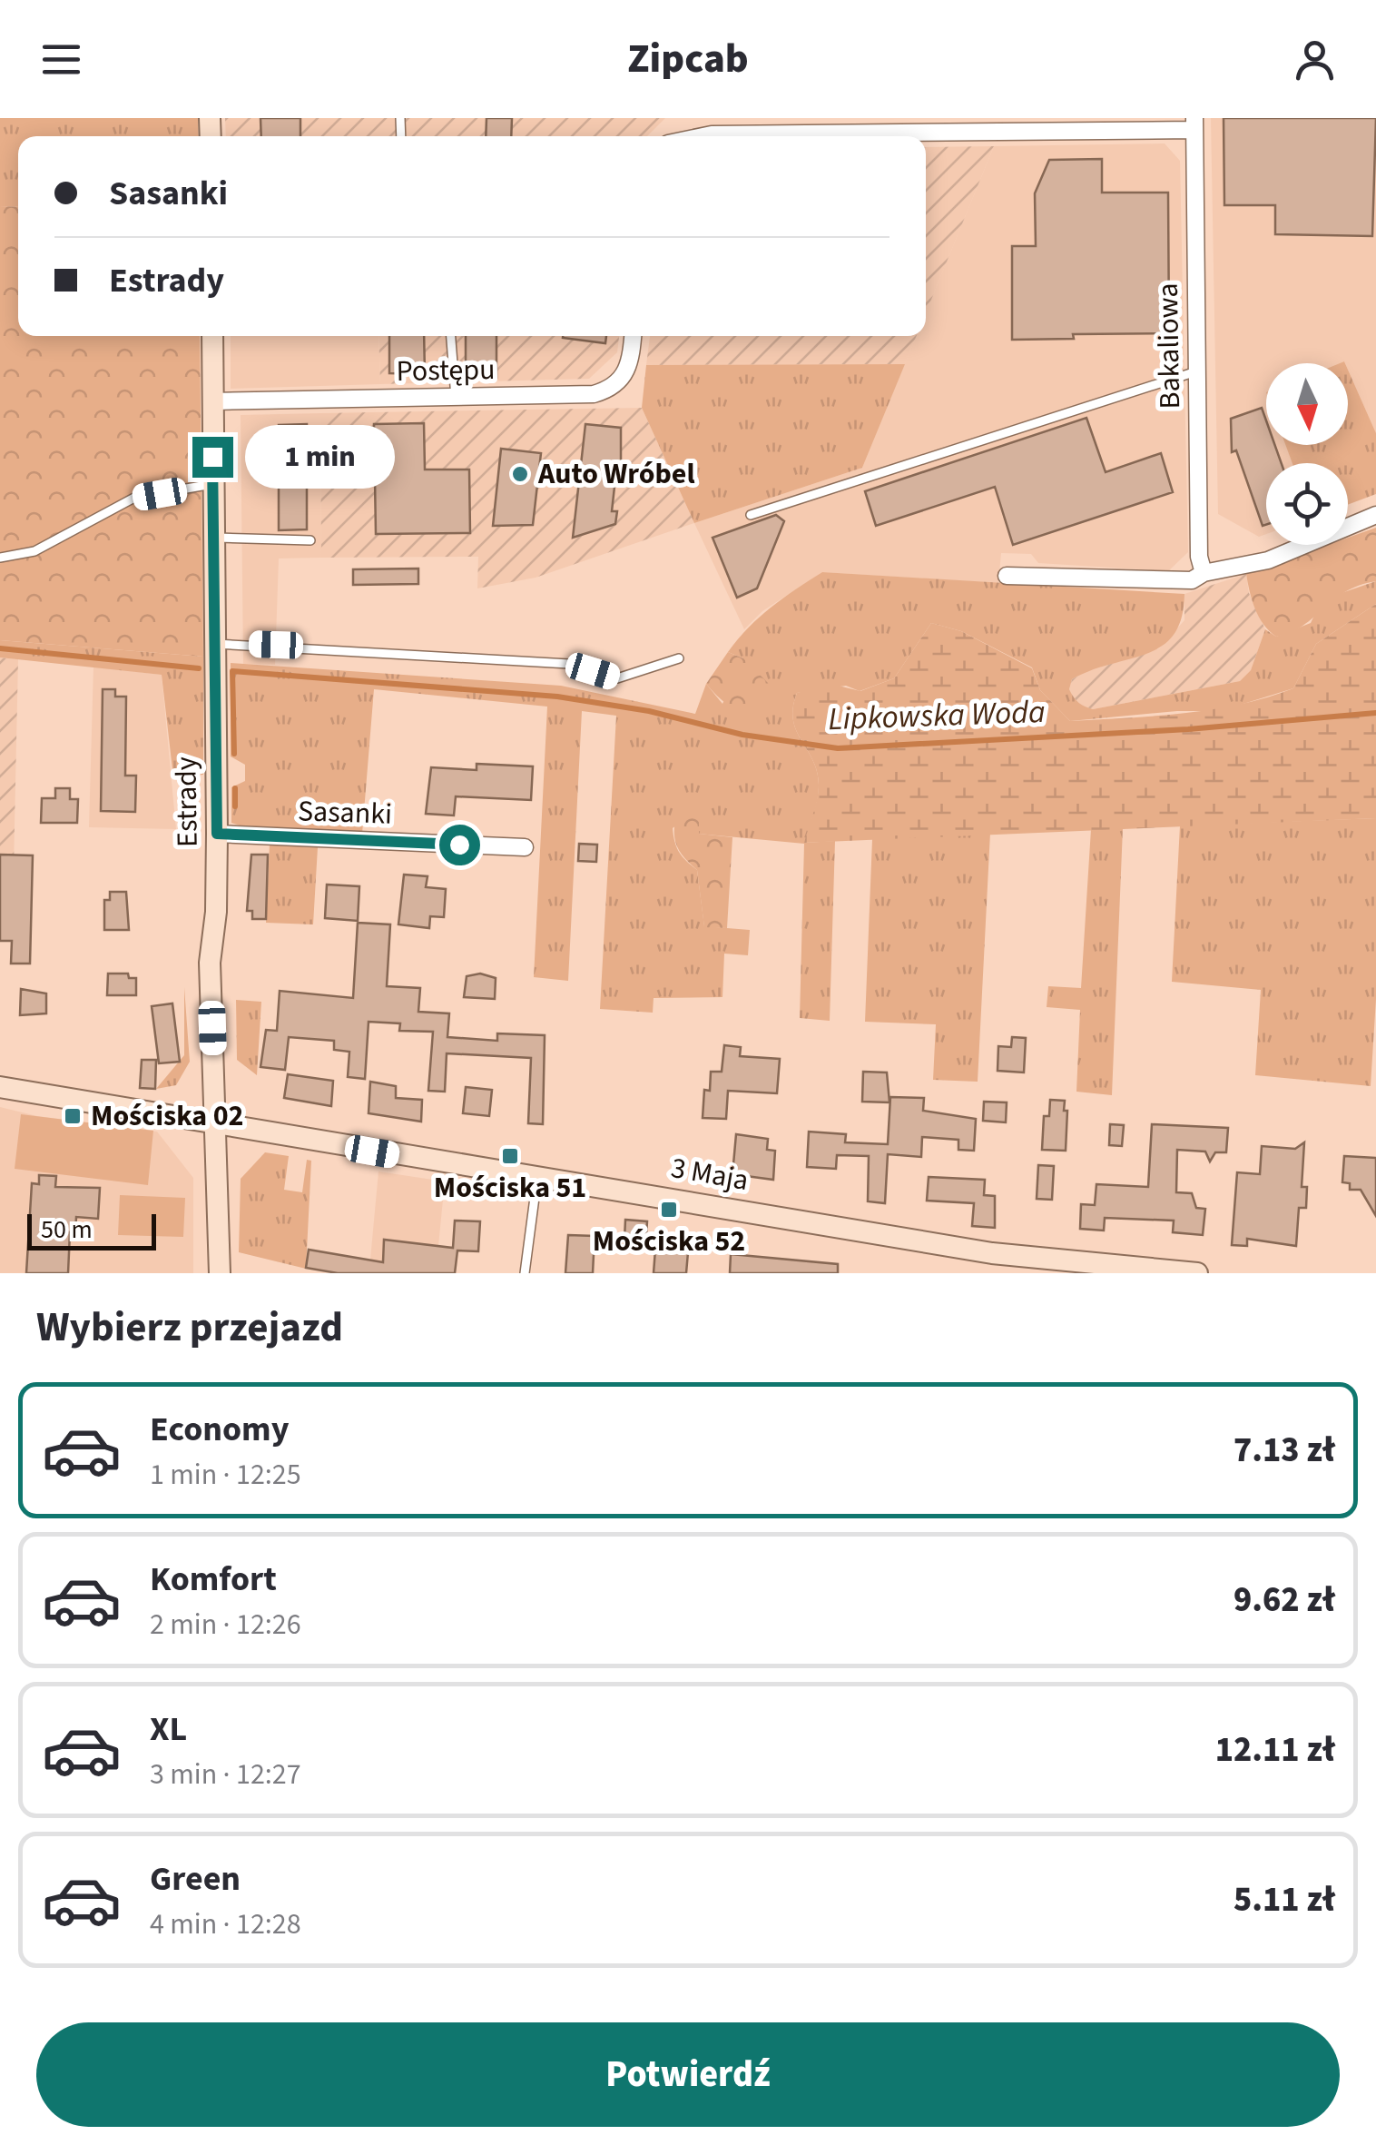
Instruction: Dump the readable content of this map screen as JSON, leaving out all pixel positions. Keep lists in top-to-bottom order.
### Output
{
  "streets": {
    "main road": ["Estrady", "3 Maja"],
    "street": ["Bakaliowa", "Postępu", "Sasanki"]
  },
  "crossings": [
    ["Postępu", "Estrady"],
    ["Estrady", "Sasanki"],
    ["Estrady", "3 Maja"]
  ],
  "water": ["Lipkowska Woda"],
  "places": {
    "other": ["Auto Wróbel"],
    "transit": ["Mościska 02", "Mościska 51", "Mościska 52"]
  },
  "scale_bar": "50 m",
  "north": "bottom",
  "page": {
    "header": "Zipcab",
    "banner": ["Sasanki", "Estrady"],
    "bubble": "1 min",
    "scale": "50 m",
    "heading": "Wybierz przejazd",
    "list": [
      {
        "name": "Economy",
        "note": "1 min · 12:25",
        "value": "7.13 zł"
      },
      {
        "name": "Komfort",
        "note": "2 min · 12:26",
        "value": "9.62 zł"
      },
      {
        "name": "XL",
        "note": "3 min · 12:27",
        "value": "12.11 zł"
      },
      {
        "name": "Green",
        "note": "4 min · 12:28",
        "value": "5.11 zł"
      }
    ],
    "buttons": "Potwierdź"
  }
}
